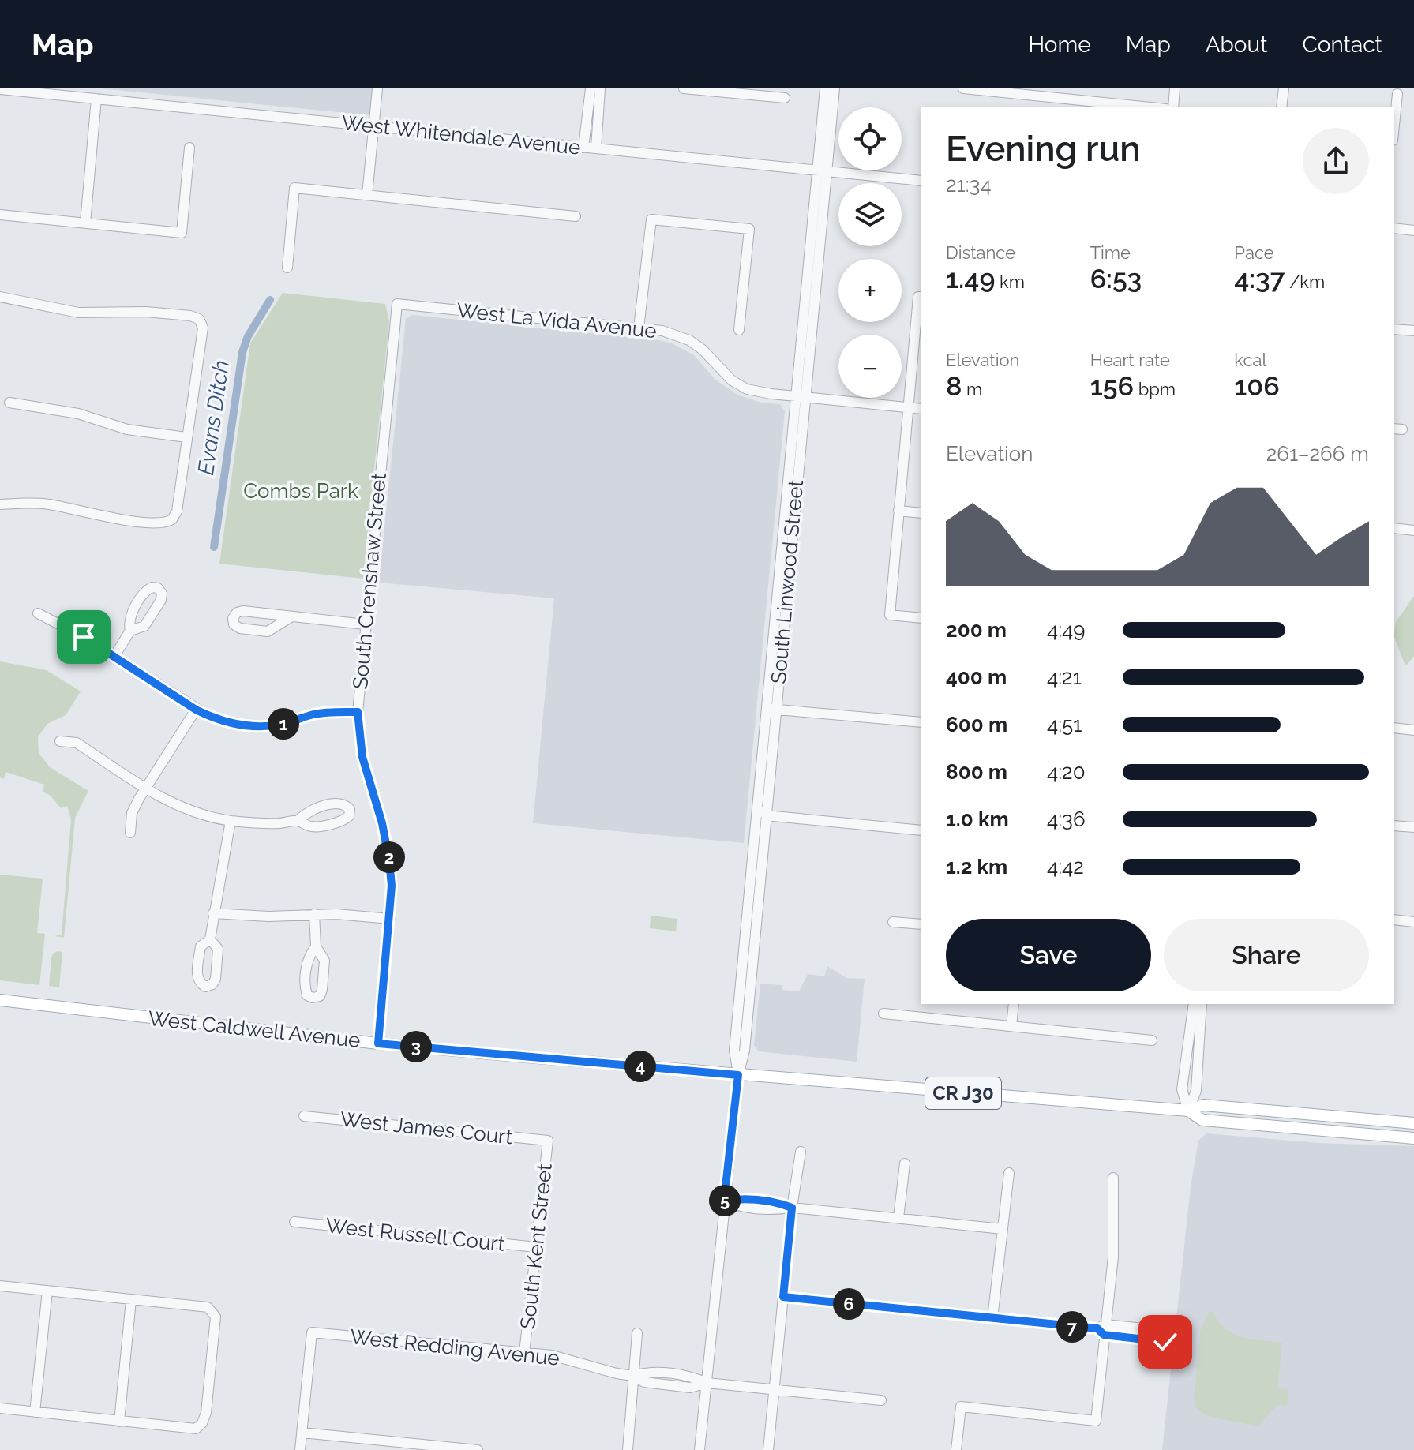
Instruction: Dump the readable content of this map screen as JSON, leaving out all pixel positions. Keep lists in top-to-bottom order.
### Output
{
  "streets": {
    "main road": ["West Caldwell Avenue", "CR J30"],
    "street": [
      "West Whitendale Avenue",
      "West La Vida Avenue",
      "South Crenshaw Street",
      "South Linwood Street",
      "West James Court",
      "West Russell Court",
      "South Kent Street",
      "West Redding Avenue"
    ]
  },
  "crossings": [
    ["West Whitendale Avenue", "South Linwood Street"],
    ["West La Vida Avenue", "South Crenshaw Street"],
    ["West La Vida Avenue", "South Linwood Street"],
    ["South Crenshaw Street", "West Caldwell Avenue"],
    ["South Linwood Street", "West Caldwell Avenue"],
    ["South Linwood Street", "West Redding Avenue"],
    ["West James Court", "South Kent Street"],
    ["West Russell Court", "South Kent Street"],
    ["South Kent Street", "West Redding Avenue"]
  ],
  "water": ["Evans Ditch"],
  "parks": ["Combs Park"],
  "page": {
    "header": "Map",
    "nav": [
      "Home",
      "Map",
      "About",
      "Contact"
    ],
    "map_buttons": ["+", "−"],
    "heading": ["Evening run", "21:34"],
    "stats": [
      ["Distance", "1.49 km"],
      ["Time", "6:53"],
      ["Pace", "4:37 /km"],
      ["Elevation", "8 m"],
      ["Heart rate", "156 bpm"],
      ["kcal", "106"]
    ],
    "chart": ["Elevation", "261–266 m"],
    "list": [
      {
        "name": "200 m",
        "note": "4:49"
      },
      {
        "name": "400 m",
        "note": "4:21"
      },
      {
        "name": "600 m",
        "note": "4:51"
      },
      {
        "name": "800 m",
        "note": "4:20"
      },
      {
        "name": "1.0 km",
        "note": "4:36"
      },
      {
        "name": "1.2 km",
        "note": "4:42"
      }
    ],
    "pins": [
      "1",
      "2",
      "3",
      "4",
      "5",
      "6",
      "7"
    ],
    "buttons": ["Save", "Share"]
  }
}
